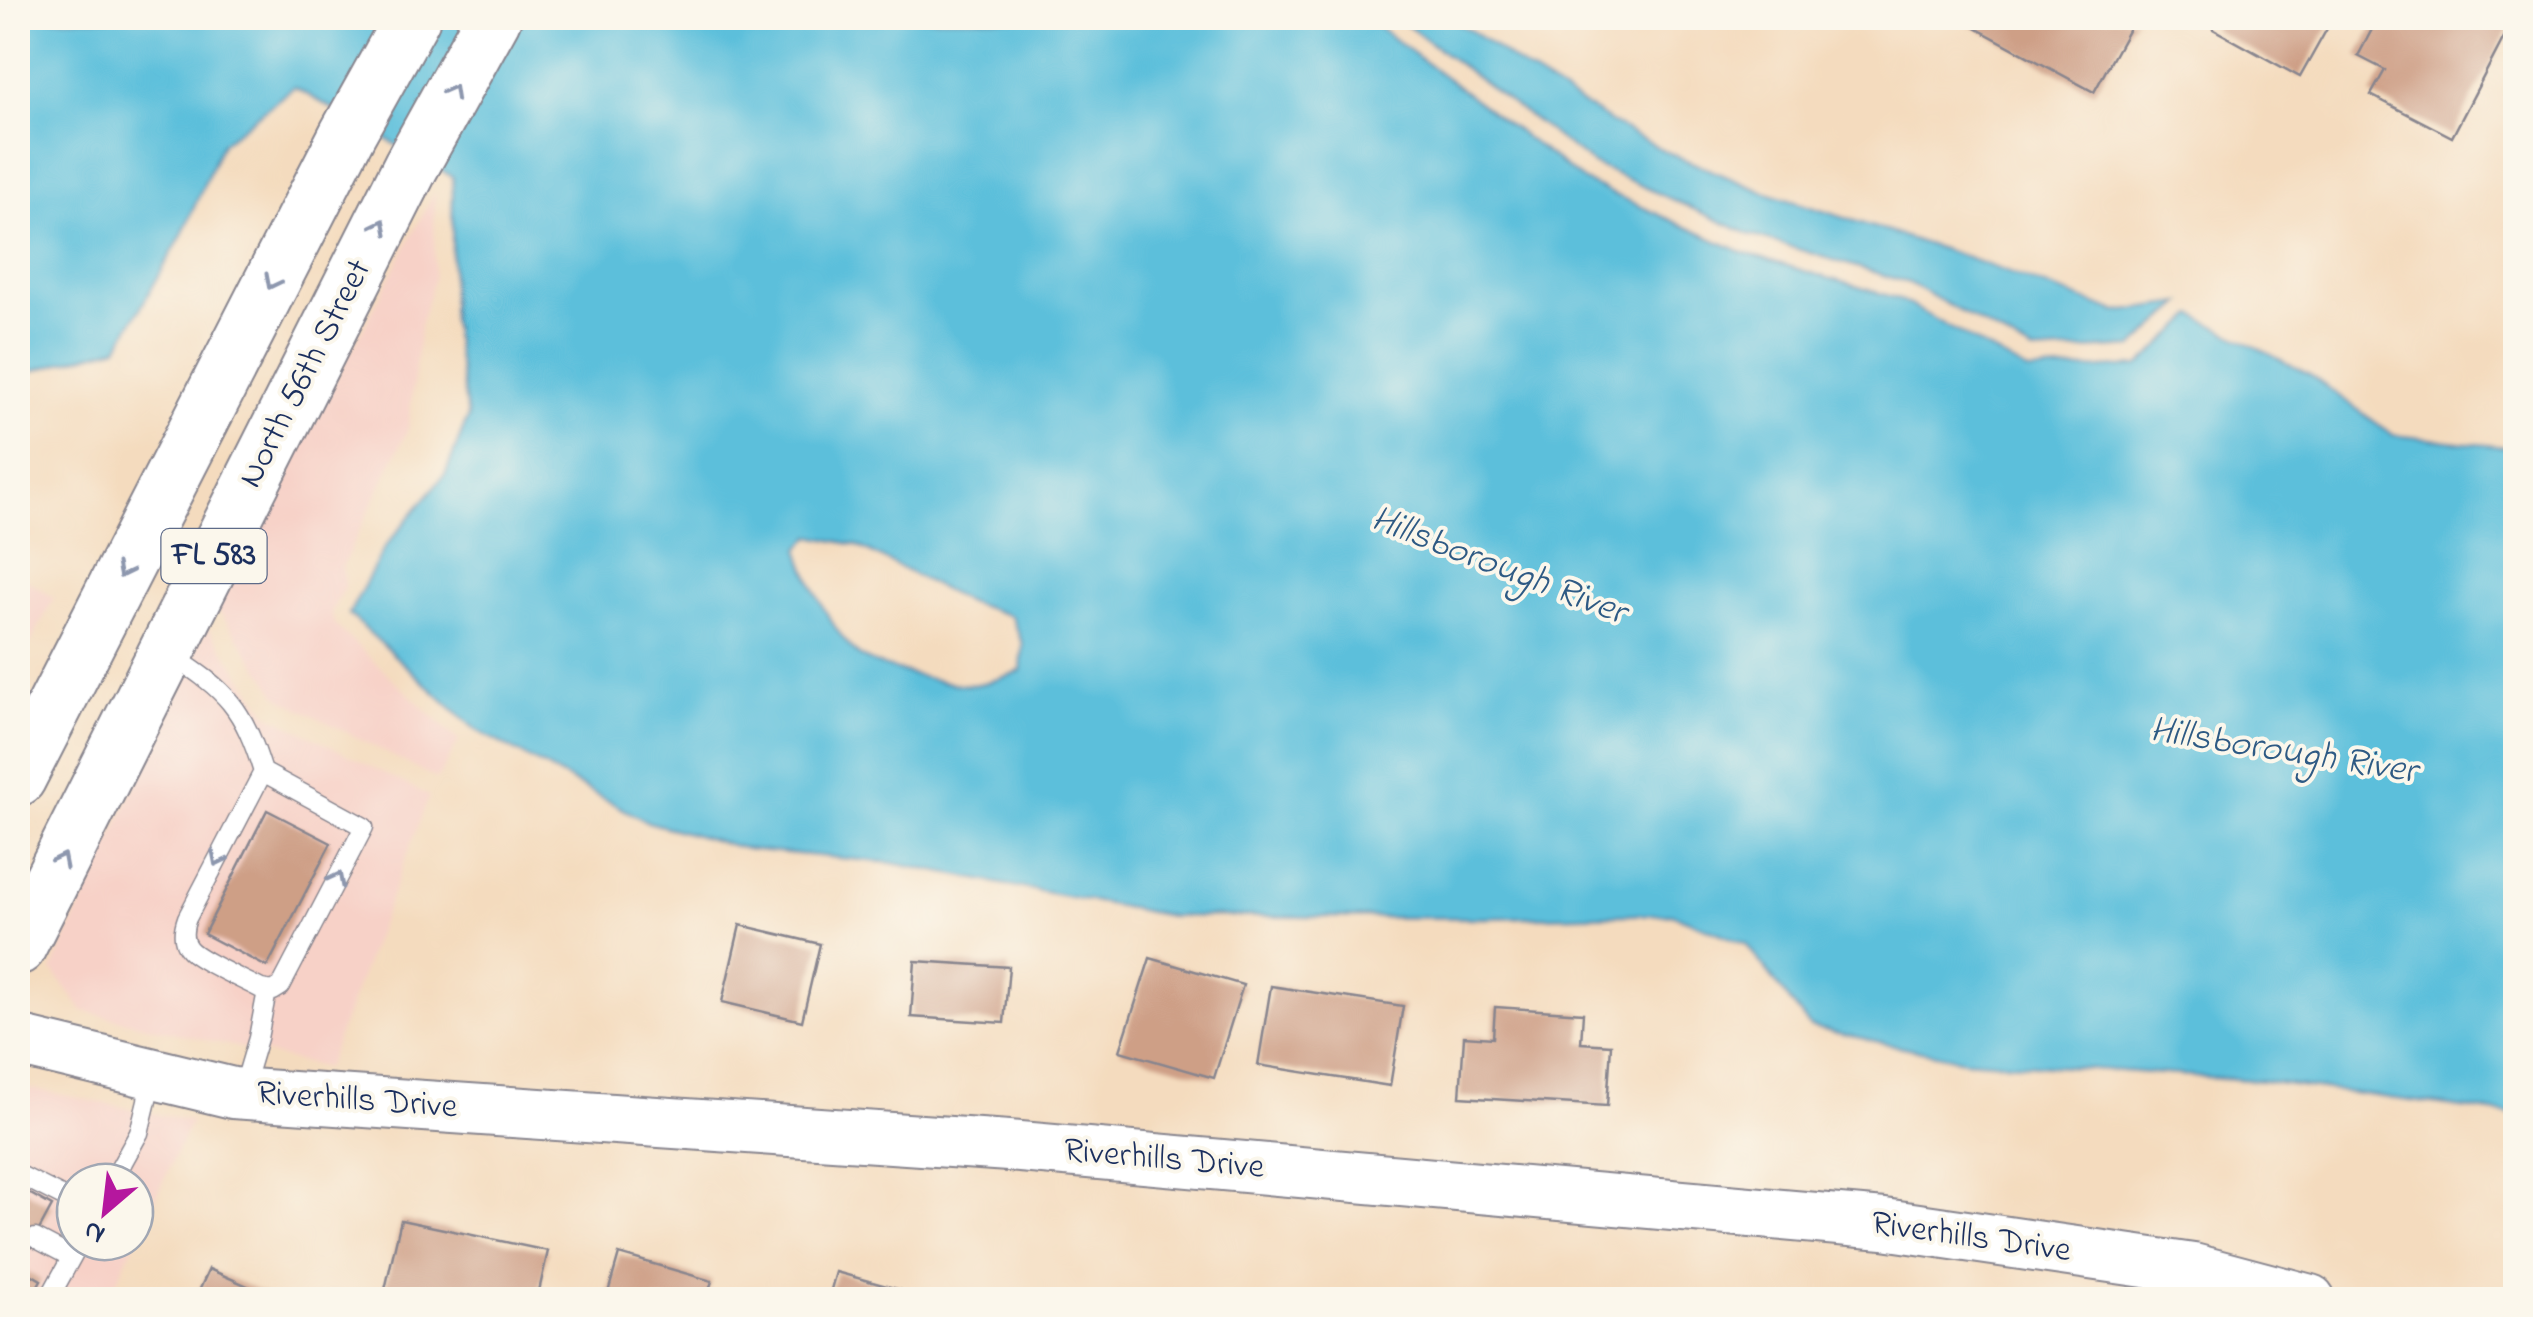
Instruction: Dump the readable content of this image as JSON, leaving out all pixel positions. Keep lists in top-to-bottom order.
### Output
{
  "streets": {
    "main road": ["North 56th Street", "FL 583"],
    "street": ["Riverhills Drive"]
  },
  "water": ["Hillsborough River"],
  "north": "bottom left"
}
